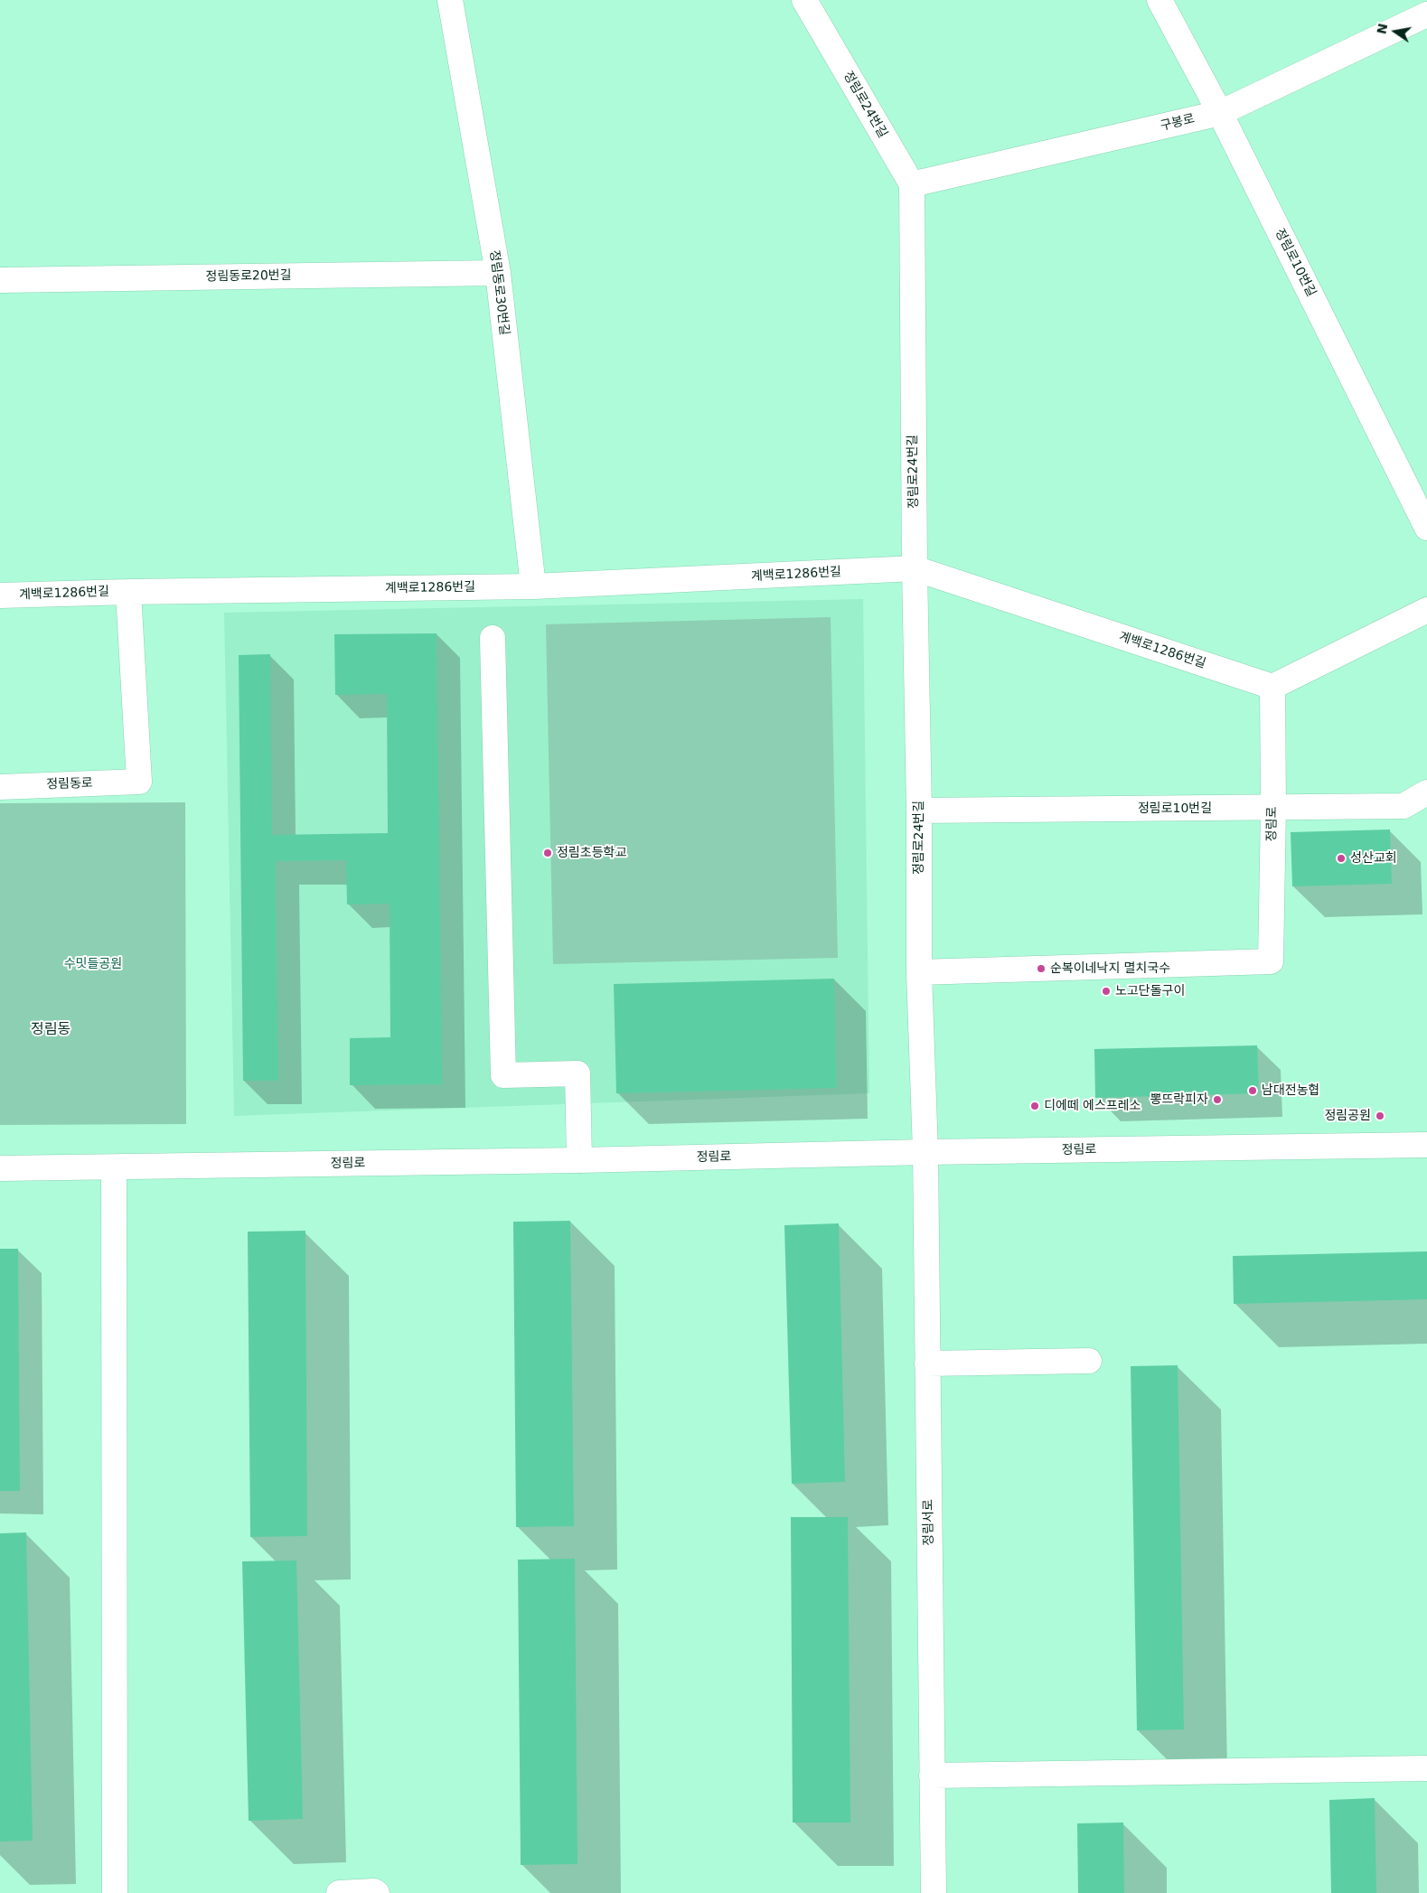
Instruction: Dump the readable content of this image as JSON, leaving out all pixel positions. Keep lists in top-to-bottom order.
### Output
{
  "streets": {
    "street": [
      "정림로24번길",
      "구봉로",
      "정림로10번길",
      "정림동로20번길",
      "정림동로30번길",
      "계백로1286번길",
      "정림동로",
      "정림로",
      "정림서로"
    ]
  },
  "crossings": [
    ["정림로24번길", "구봉로"],
    ["정림로24번길", "정림로10번길"],
    ["정림로24번길", "계백로1286번길"],
    ["정림로24번길", "정림로"],
    ["정림로24번길", "정림서로"],
    ["구봉로", "정림로10번길"],
    ["정림로10번길", "정림로"],
    ["정림동로20번길", "정림동로30번길"],
    ["정림동로30번길", "계백로1286번길"],
    ["계백로1286번길", "정림동로"],
    ["계백로1286번길", "정림로"],
    ["정림로", "정림서로"]
  ],
  "districts": ["정림동"],
  "parks": ["수밋들공원"],
  "places": [
    "정림초등학교",
    "성산교회",
    "순복이네낙지 멸치국수",
    "노고단돌구이",
    "남대전농협",
    "뽕뜨락피자",
    "디에떼 에스프레소",
    "정림공원"
  ],
  "north": "left"
}
